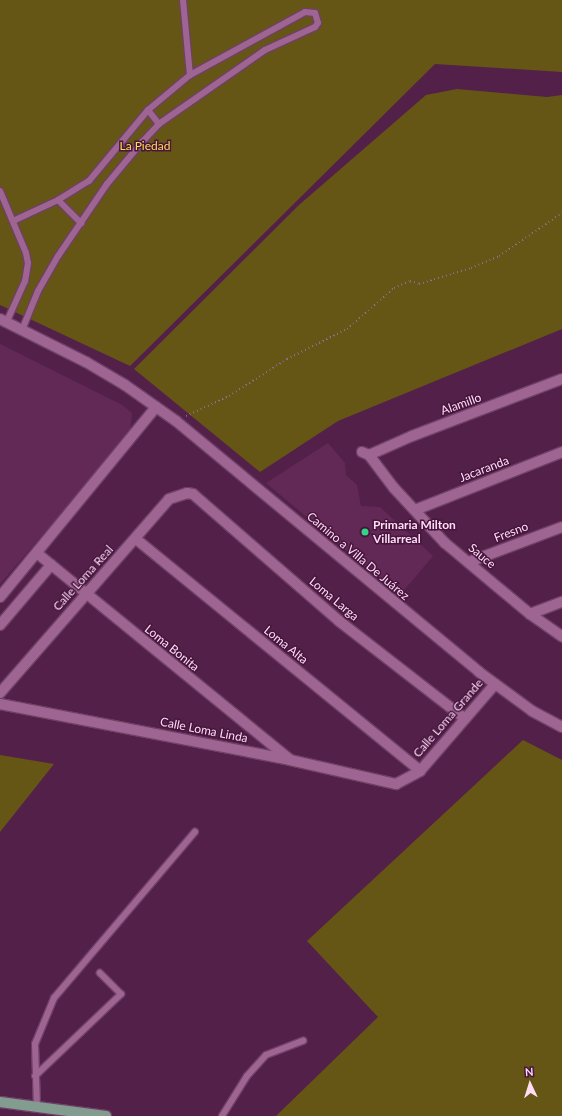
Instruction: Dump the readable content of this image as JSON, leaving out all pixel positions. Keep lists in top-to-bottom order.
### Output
{
  "streets": {
    "street": [
      "Alamillo",
      "Jacaranda",
      "Fresno",
      "Camino a Villa De Juárez",
      "Sauce",
      "Calle Loma Real",
      "Loma Larga",
      "Loma Alta",
      "Loma Bonita",
      "Calle Loma Grande",
      "Calle Loma Linda"
    ]
  },
  "crossings": [
    ["Alamillo", "Sauce"],
    ["Jacaranda", "Sauce"],
    ["Fresno", "Sauce"],
    ["Camino a Villa De Juárez", "Calle Loma Grande"],
    ["Calle Loma Real", "Loma Larga"],
    ["Calle Loma Real", "Loma Alta"],
    ["Calle Loma Real", "Loma Bonita"],
    ["Loma Larga", "Calle Loma Grande"],
    ["Loma Alta", "Calle Loma Grande"],
    ["Loma Bonita", "Calle Loma Linda"],
    ["Calle Loma Grande", "Calle Loma Linda"]
  ],
  "parks": ["La Piedad"],
  "places": ["Primaria Milton Villarreal"],
  "north": "top"
}
